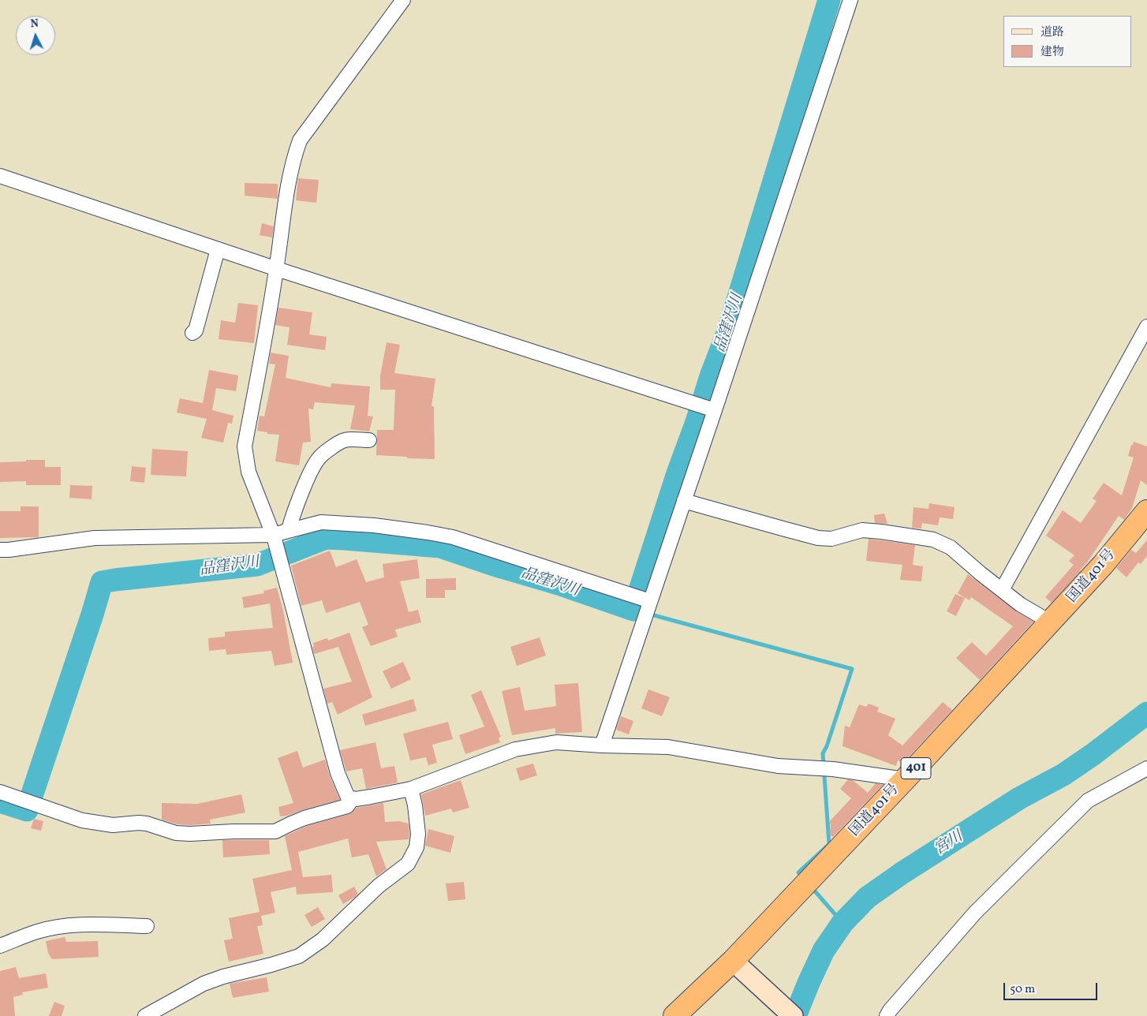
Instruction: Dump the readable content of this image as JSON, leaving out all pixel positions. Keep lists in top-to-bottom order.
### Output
{
  "streets": {
    "highway": ["国道401号", "401"]
  },
  "water": ["品窪沢川", "宮川"],
  "legend": ["道路", "建物"],
  "scale_bar": "50 m",
  "north": "top"
}
